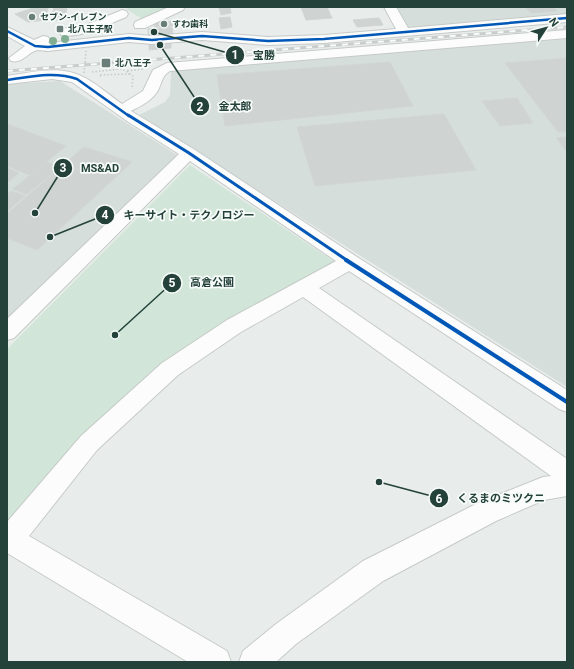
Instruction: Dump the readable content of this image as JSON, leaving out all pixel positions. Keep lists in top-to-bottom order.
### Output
{
  "places": {
    "other": [
      "セブン-イレブン",
      "すわ歯科",
      "宝勝",
      "金太郎",
      "MS&AD",
      "キーサイト・テクノロジー",
      "高倉公園",
      "くるまのミツクニ"
    ],
    "transit": ["北八王子駅", "北八王子"]
  },
  "north": "top right"
}
